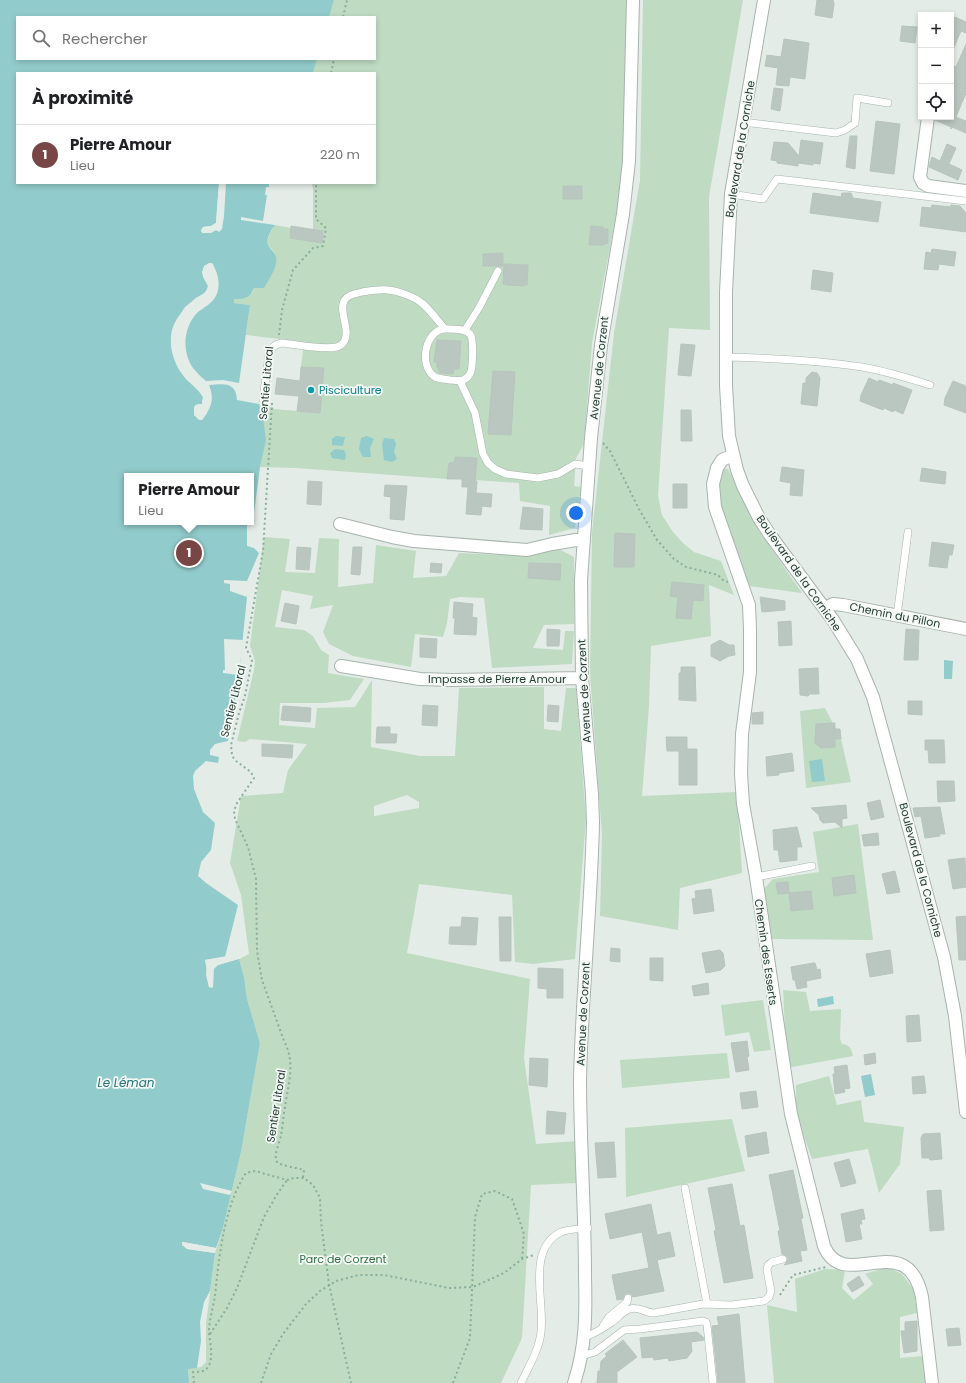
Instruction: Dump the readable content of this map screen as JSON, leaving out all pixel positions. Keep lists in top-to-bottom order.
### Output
{
  "streets": {
    "street": [
      "Boulevard de la Corniche",
      "Avenue de Corzent",
      "Chemin du Pillon",
      "Impasse de Pierre Amour",
      "Chemin des Esserts"
    ],
    "path": ["Sentier Litoral"]
  },
  "crossings": [
    ["Boulevard de la Corniche", "Chemin du Pillon"],
    ["Boulevard de la Corniche", "Chemin des Esserts"],
    ["Avenue de Corzent", "Impasse de Pierre Amour"]
  ],
  "water": ["Le Léman"],
  "parks": ["Parc de Corzent"],
  "places": ["Pisciculture"],
  "page": {
    "map_buttons": ["+", "−"],
    "search": "Rechercher",
    "heading": "À proximité",
    "list": [
      {
        "mark": "1",
        "name": "Pierre Amour",
        "note": "Lieu",
        "value": "220 m"
      }
    ],
    "popup": ["Pierre Amour", "Lieu"],
    "pins": "1"
  }
}
